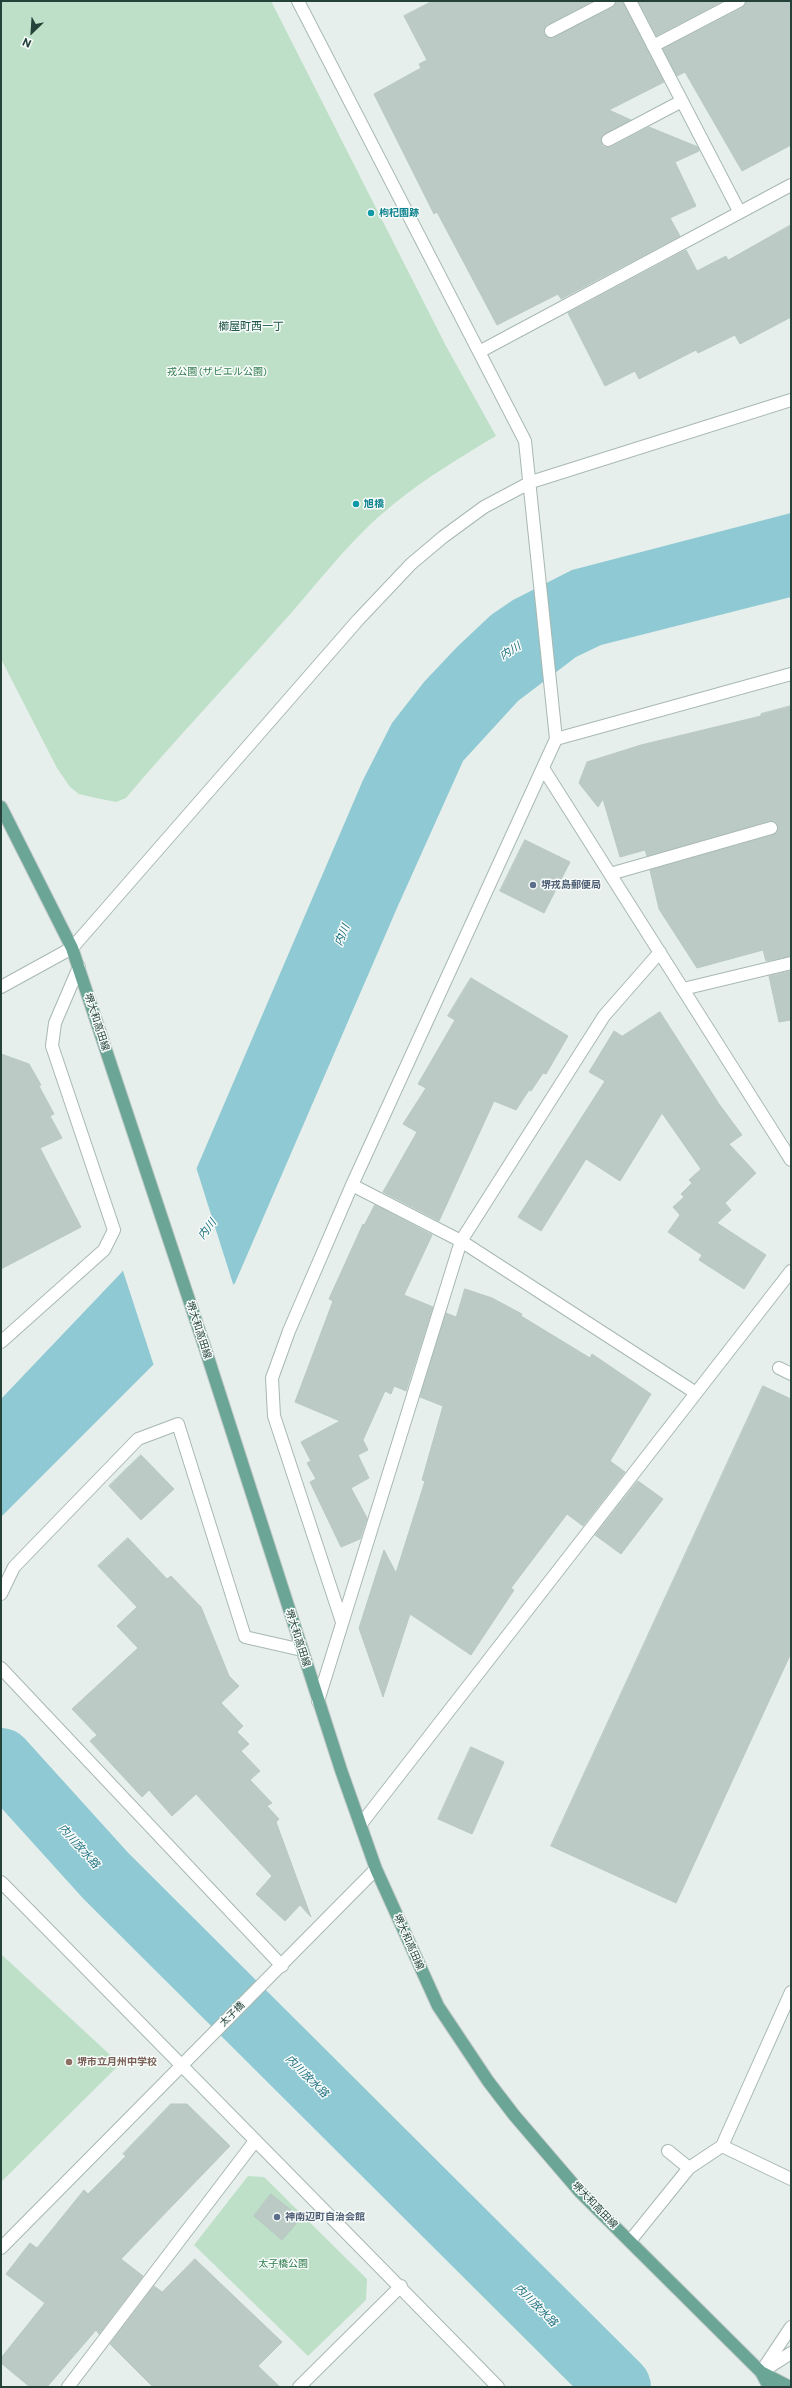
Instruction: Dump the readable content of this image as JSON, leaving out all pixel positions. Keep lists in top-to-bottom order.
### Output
{
  "streets": {
    "main road": ["堺大和高田線"],
    "street": ["太子橋"]
  },
  "crossings": [
    ["堺大和高田線", "太子橋"]
  ],
  "districts": ["櫛屋町西一丁"],
  "water": ["内川", "内川放水路"],
  "parks": ["戎公園 (ザビエル公園)", "太子橋公園"],
  "places": [
    "枸杞園跡",
    "旭橋",
    "堺戎島郵便局",
    "堺市立月州中学校",
    "神南辺町自治会館"
  ],
  "north": "bottom left"
}
